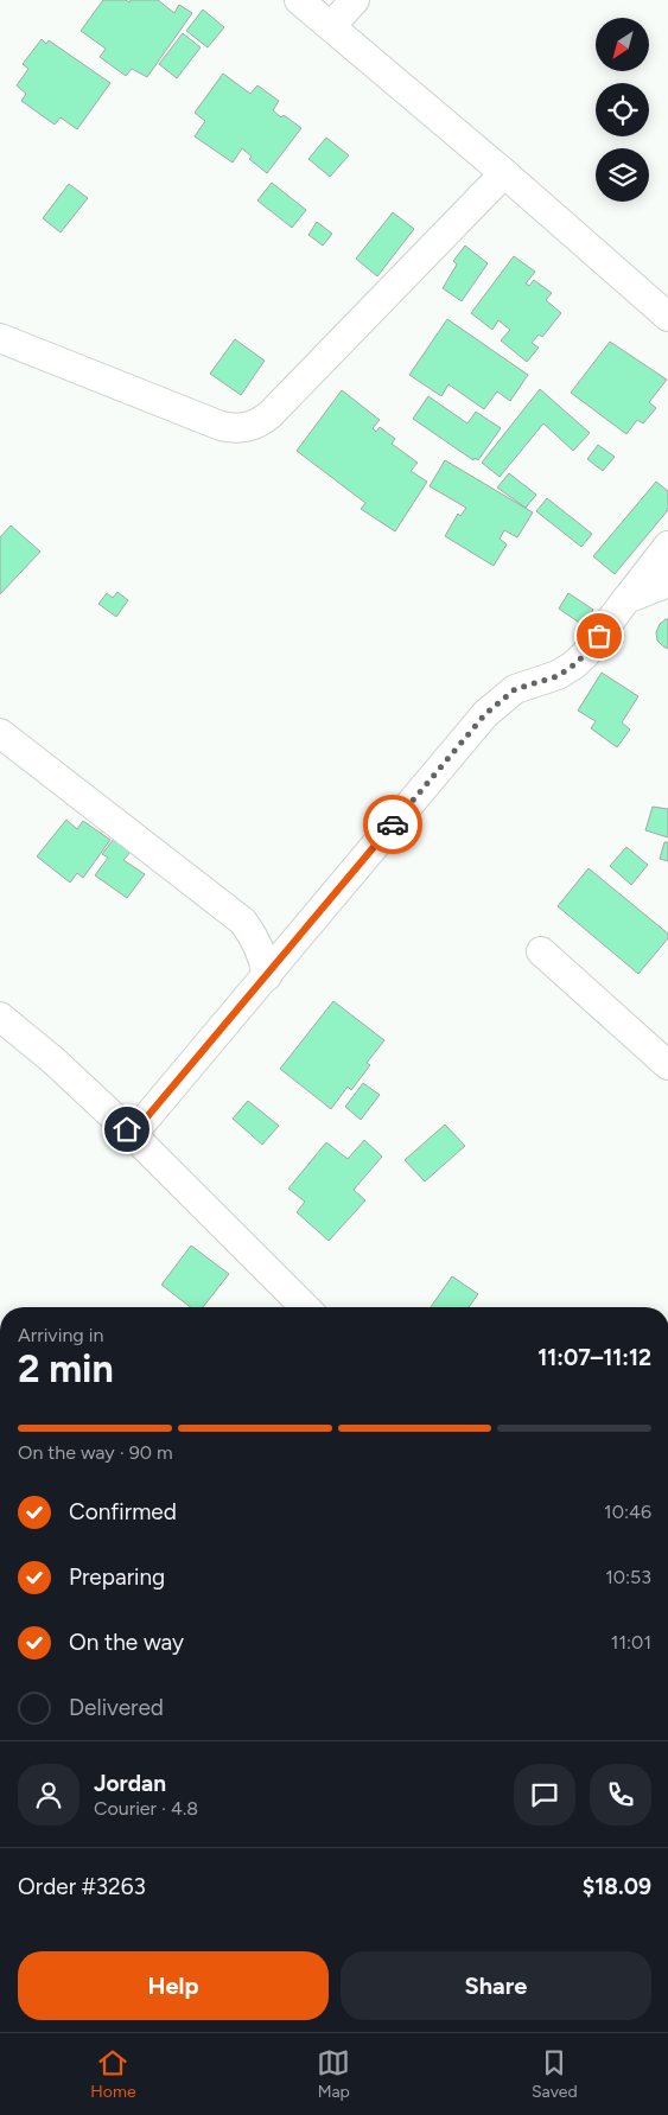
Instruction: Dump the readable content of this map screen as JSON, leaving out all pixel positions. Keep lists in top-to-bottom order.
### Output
{
  "north": "bottom left",
  "page": {
    "heading": ["2 min", "Arriving in", "11:07–11:12"],
    "panel": [
      "Jordan",
      "Courier · 4.8",
      "Order #3263",
      "$18.09"
    ],
    "bar": "On the way · 90 m",
    "list": [
      ["Confirmed", "10:46"],
      ["Preparing", "10:53"],
      ["On the way", "11:01"],
      "Delivered"
    ],
    "buttons": ["Help", "Share"],
    "tabs": ["Home", "Map", "Saved"]
  }
}
